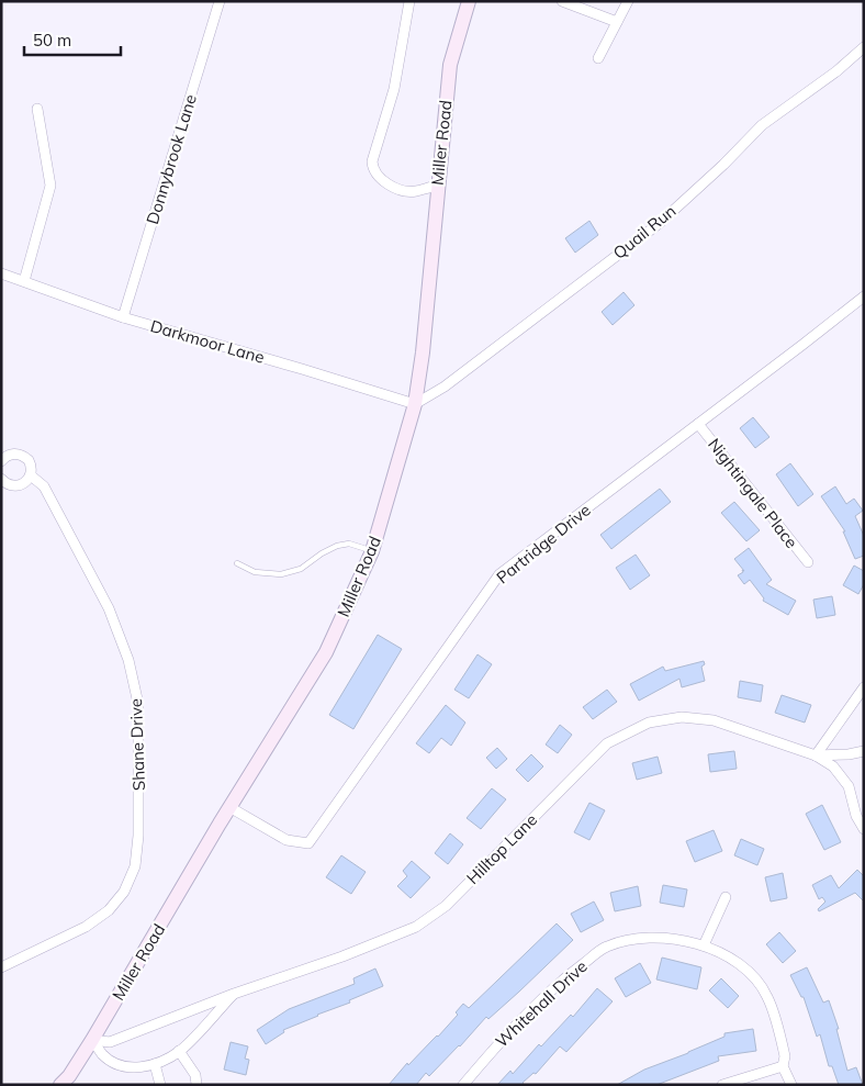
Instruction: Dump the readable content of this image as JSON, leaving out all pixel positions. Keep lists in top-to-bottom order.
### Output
{
  "streets": {
    "street": [
      "Miller Road",
      "Donnybrook Lane",
      "Quail Run",
      "Darkmoor Lane",
      "Nightingale Place",
      "Partridge Drive",
      "Shane Drive",
      "Hilltop Lane",
      "Whitehall Drive"
    ]
  },
  "crossings": [
    ["Miller Road", "Quail Run"],
    ["Miller Road", "Darkmoor Lane"],
    ["Miller Road", "Partridge Drive"],
    ["Miller Road", "Hilltop Lane"],
    ["Donnybrook Lane", "Darkmoor Lane"],
    ["Quail Run", "Darkmoor Lane"],
    ["Nightingale Place", "Partridge Drive"]
  ],
  "scale_bar": "50 m"
}
